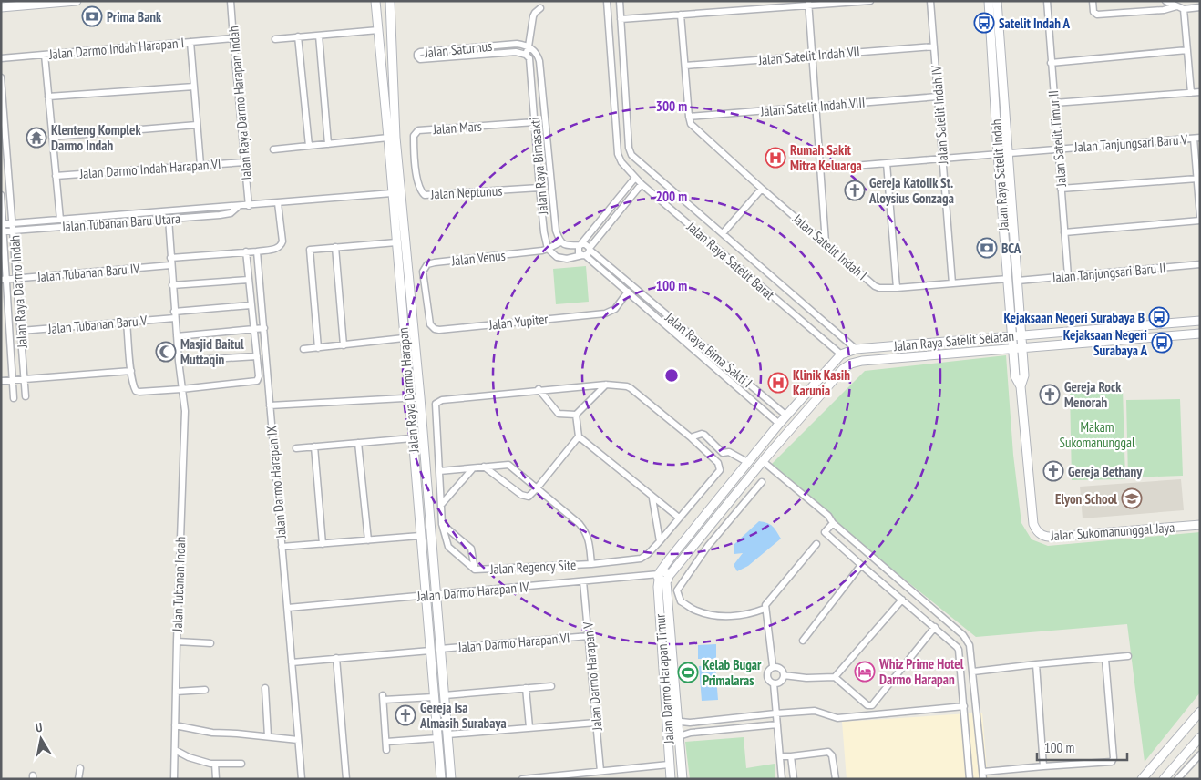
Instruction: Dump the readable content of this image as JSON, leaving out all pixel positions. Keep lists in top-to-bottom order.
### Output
{
  "streets": {
    "street": [
      "Jalan Darmo Indah Harapan I",
      "Jalan Saturnus",
      "Jalan Satelit Indah VII",
      "Jalan Raya Darmo Harapan Indah",
      "Jalan Satelit Indah VIII",
      "Jalan Satelit Indah IV",
      "Jalan Mars",
      "Jalan Satelit Timur II",
      "Jalan Tanjungsari Baru V",
      "Jalan Raya Bimasakti",
      "Jalan Darmo Indah Harapan VI",
      "Jalan Raya Satelit Indah",
      "Jalan Neptunus",
      "Jalan Tubanan Baru Utara",
      "Jalan Satelit Indah I",
      "Jalan Venus",
      "Jalan Raya Satelit Barat",
      "Jalan Tubanan Baru IV",
      "Jalan Tanjungsari Baru II",
      "Jalan Raya Darmo Indah",
      "Jalan Yupiter",
      "Jalan Tubanan Baru V",
      "Jalan Raya Satelit Selatan",
      "Jalan Raya Bima Sakti I",
      "Jalan Raya Darmo Harapan",
      "Jalan Darmo Harapan IX",
      "Jalan Sukomanunggal Jaya",
      "Jalan Regency Site",
      "Jalan Tubanan Indah",
      "Jalan Darmo Harapan IV",
      "Jalan Darmo Harapan VI",
      "Jalan Darmo Harapan V",
      "Jalan Darmo Harapan Timur"
    ]
  },
  "crossings": [
    ["Jalan Darmo Indah Harapan I", "Jalan Raya Darmo Harapan Indah"],
    ["Jalan Saturnus", "Jalan Raya Bimasakti"],
    ["Jalan Satelit Indah VII", "Jalan Satelit Indah IV"],
    ["Jalan Raya Darmo Harapan Indah", "Jalan Darmo Indah Harapan VI"],
    ["Jalan Satelit Indah VIII", "Jalan Satelit Indah IV"],
    ["Jalan Satelit Indah VIII", "Jalan Satelit Indah I"],
    ["Jalan Satelit Indah IV", "Jalan Tanjungsari Baru V"],
    ["Jalan Satelit Indah IV", "Jalan Satelit Indah I"],
    ["Jalan Mars", "Jalan Raya Bimasakti"],
    ["Jalan Mars", "Jalan Neptunus"],
    ["Jalan Satelit Timur II", "Jalan Tanjungsari Baru V"],
    ["Jalan Satelit Timur II", "Jalan Tanjungsari Baru II"],
    ["Jalan Tanjungsari Baru V", "Jalan Raya Satelit Indah"],
    ["Jalan Raya Bimasakti", "Jalan Neptunus"],
    ["Jalan Raya Bimasakti", "Jalan Venus"],
    ["Jalan Raya Satelit Indah", "Jalan Satelit Indah I"],
    ["Jalan Raya Satelit Indah", "Jalan Tanjungsari Baru II"],
    ["Jalan Raya Satelit Indah", "Jalan Raya Satelit Selatan"],
    ["Jalan Raya Satelit Indah", "Jalan Sukomanunggal Jaya"],
    ["Jalan Tubanan Baru Utara", "Jalan Raya Darmo Indah"],
    ["Jalan Tubanan Baru Utara", "Jalan Tubanan Indah"],
    ["Jalan Venus", "Jalan Yupiter"],
    ["Jalan Raya Satelit Barat", "Jalan Raya Satelit Selatan"],
    ["Jalan Tubanan Baru IV", "Jalan Raya Darmo Indah"],
    ["Jalan Tubanan Baru IV", "Jalan Tubanan Indah"],
    ["Jalan Raya Darmo Indah", "Jalan Tubanan Baru V"],
    ["Jalan Yupiter", "Jalan Raya Bima Sakti I"],
    ["Jalan Tubanan Baru V", "Jalan Tubanan Indah"],
    ["Jalan Raya Satelit Selatan", "Jalan Raya Bima Sakti I"],
    ["Jalan Raya Satelit Selatan", "Jalan Sukomanunggal Jaya"],
    ["Jalan Raya Darmo Harapan", "Jalan Darmo Harapan IV"],
    ["Jalan Raya Darmo Harapan", "Jalan Darmo Harapan VI"],
    ["Jalan Darmo Harapan IX", "Jalan Darmo Harapan IV"],
    ["Jalan Darmo Harapan IV", "Jalan Darmo Harapan V"],
    ["Jalan Darmo Harapan IV", "Jalan Darmo Harapan Timur"],
    ["Jalan Darmo Harapan VI", "Jalan Darmo Harapan V"]
  ],
  "parks": ["Makam Sukomanunggal"],
  "places": {
    "bank": ["Prima Bank", "BCA"],
    "bus stop": ["Satelit Indah A", "Kejaksaan Negeri Surabaya B", "Kejaksaan Negeri Surabaya A"],
    "temple": ["Klenteng Komplek Darmo Indah"],
    "hospital": ["Rumah Sakit Mitra Keluarga", "Klinik Kasih Karunia"],
    "church": [
      "Gereja Katolik St. Aloysius Gonzaga",
      "Gereja Rock Menorah",
      "Gereja Bethany",
      "Gereja Isa Almasih Surabaya"
    ],
    "mosque": ["Masjid Baitul Muttaqin"],
    "school or university": ["Elyon School"],
    "hotel": ["Whiz Prime Hotel Darmo Harapan"],
    "sports": ["Kelab Bugar Primalaras"]
  },
  "scale_bar": "100 m",
  "north": "top",
  "rings": ["300 m", "200 m", "100 m"]
}
